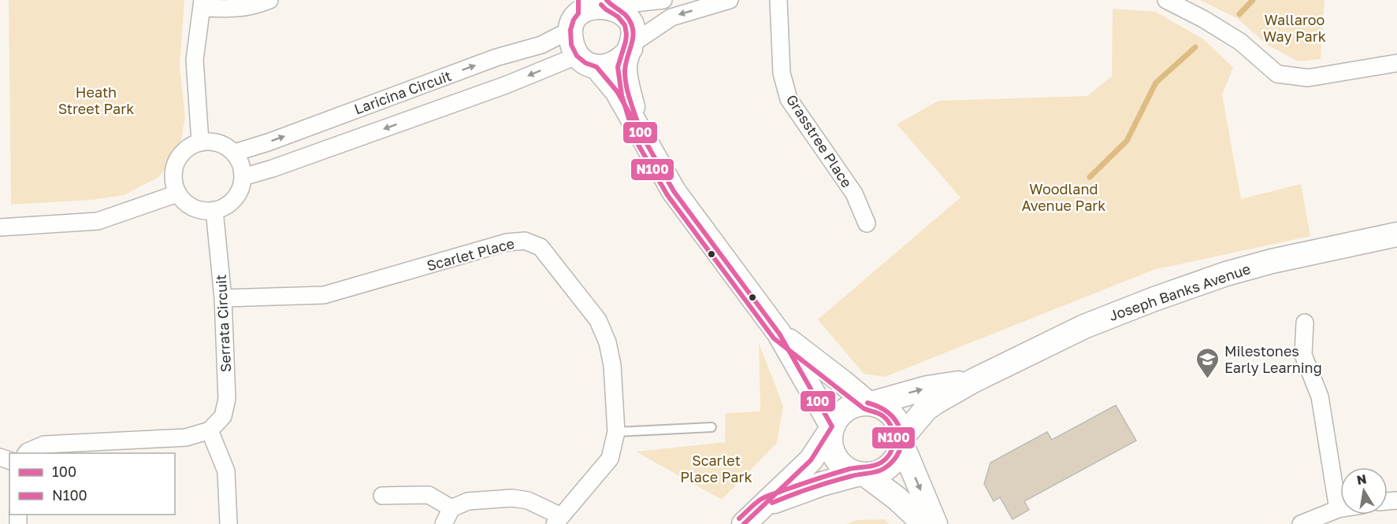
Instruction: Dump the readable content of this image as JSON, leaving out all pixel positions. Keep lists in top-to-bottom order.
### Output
{
  "streets": {
    "street": [
      "Laricina Circuit",
      "Grasstree Place",
      "Scarlet Place",
      "Joseph Banks Avenue",
      "Serrata Circuit"
    ]
  },
  "crossings": [
    ["Laricina Circuit", "Serrata Circuit"],
    ["Scarlet Place", "Serrata Circuit"]
  ],
  "parks": [
    "Wallaroo Way Park",
    "Heath Street Park",
    "Woodland Avenue Park",
    "Scarlet Place Park"
  ],
  "places": {
    "school or university": ["Milestones Early Learning"]
  },
  "lines": ["transit line 100", "transit line N100"],
  "legend": ["100", "N100"],
  "north": "top"
}
